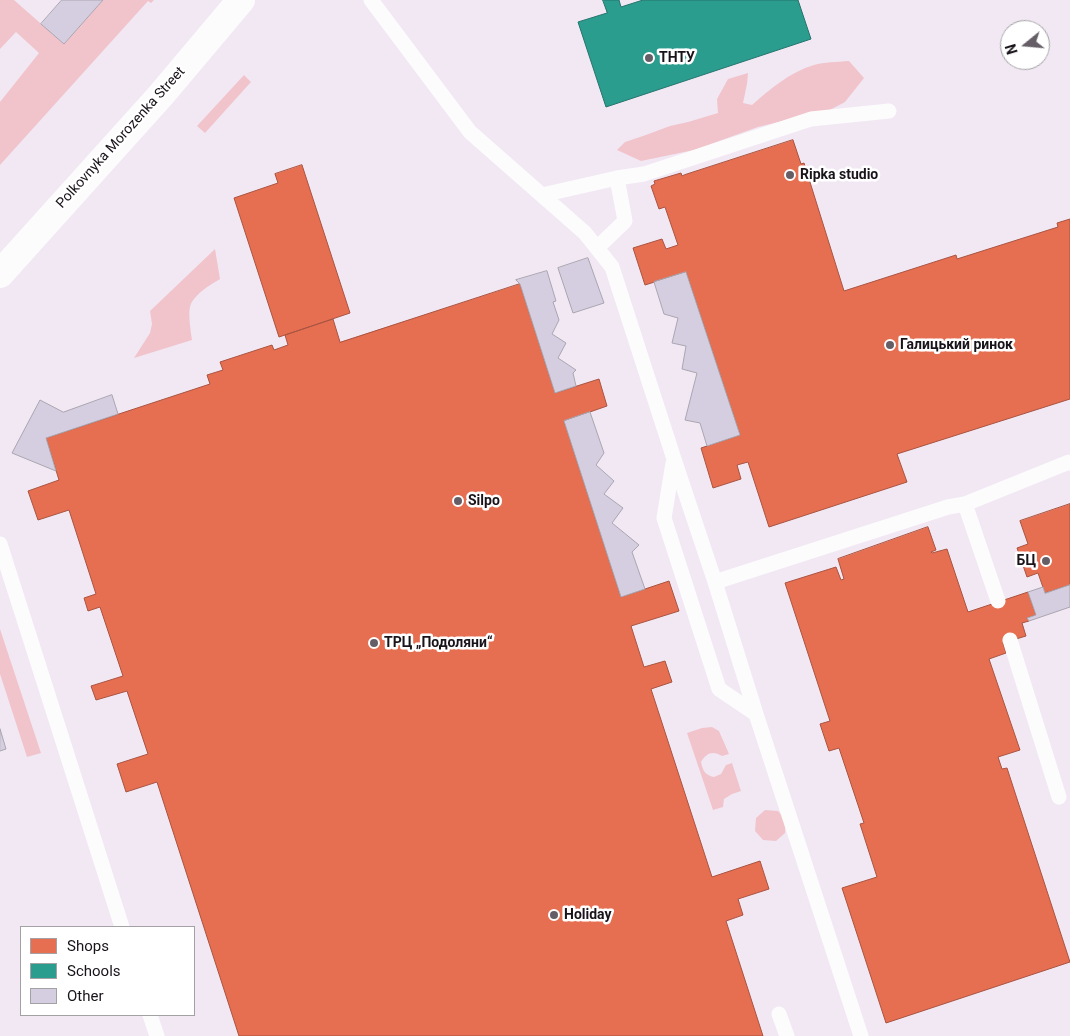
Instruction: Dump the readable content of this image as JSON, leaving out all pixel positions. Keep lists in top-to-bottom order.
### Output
{
  "streets": {
    "street": ["Polkovnyka Morozenka Street"]
  },
  "places": [
    "ТНТУ",
    "Ripka studio",
    "Галицький ринок",
    "Silpo",
    "БЦ",
    "ТРЦ „Подоляни“",
    "Holiday"
  ],
  "legend": ["Shops", "Schools", "Other"],
  "north": "left"
}
